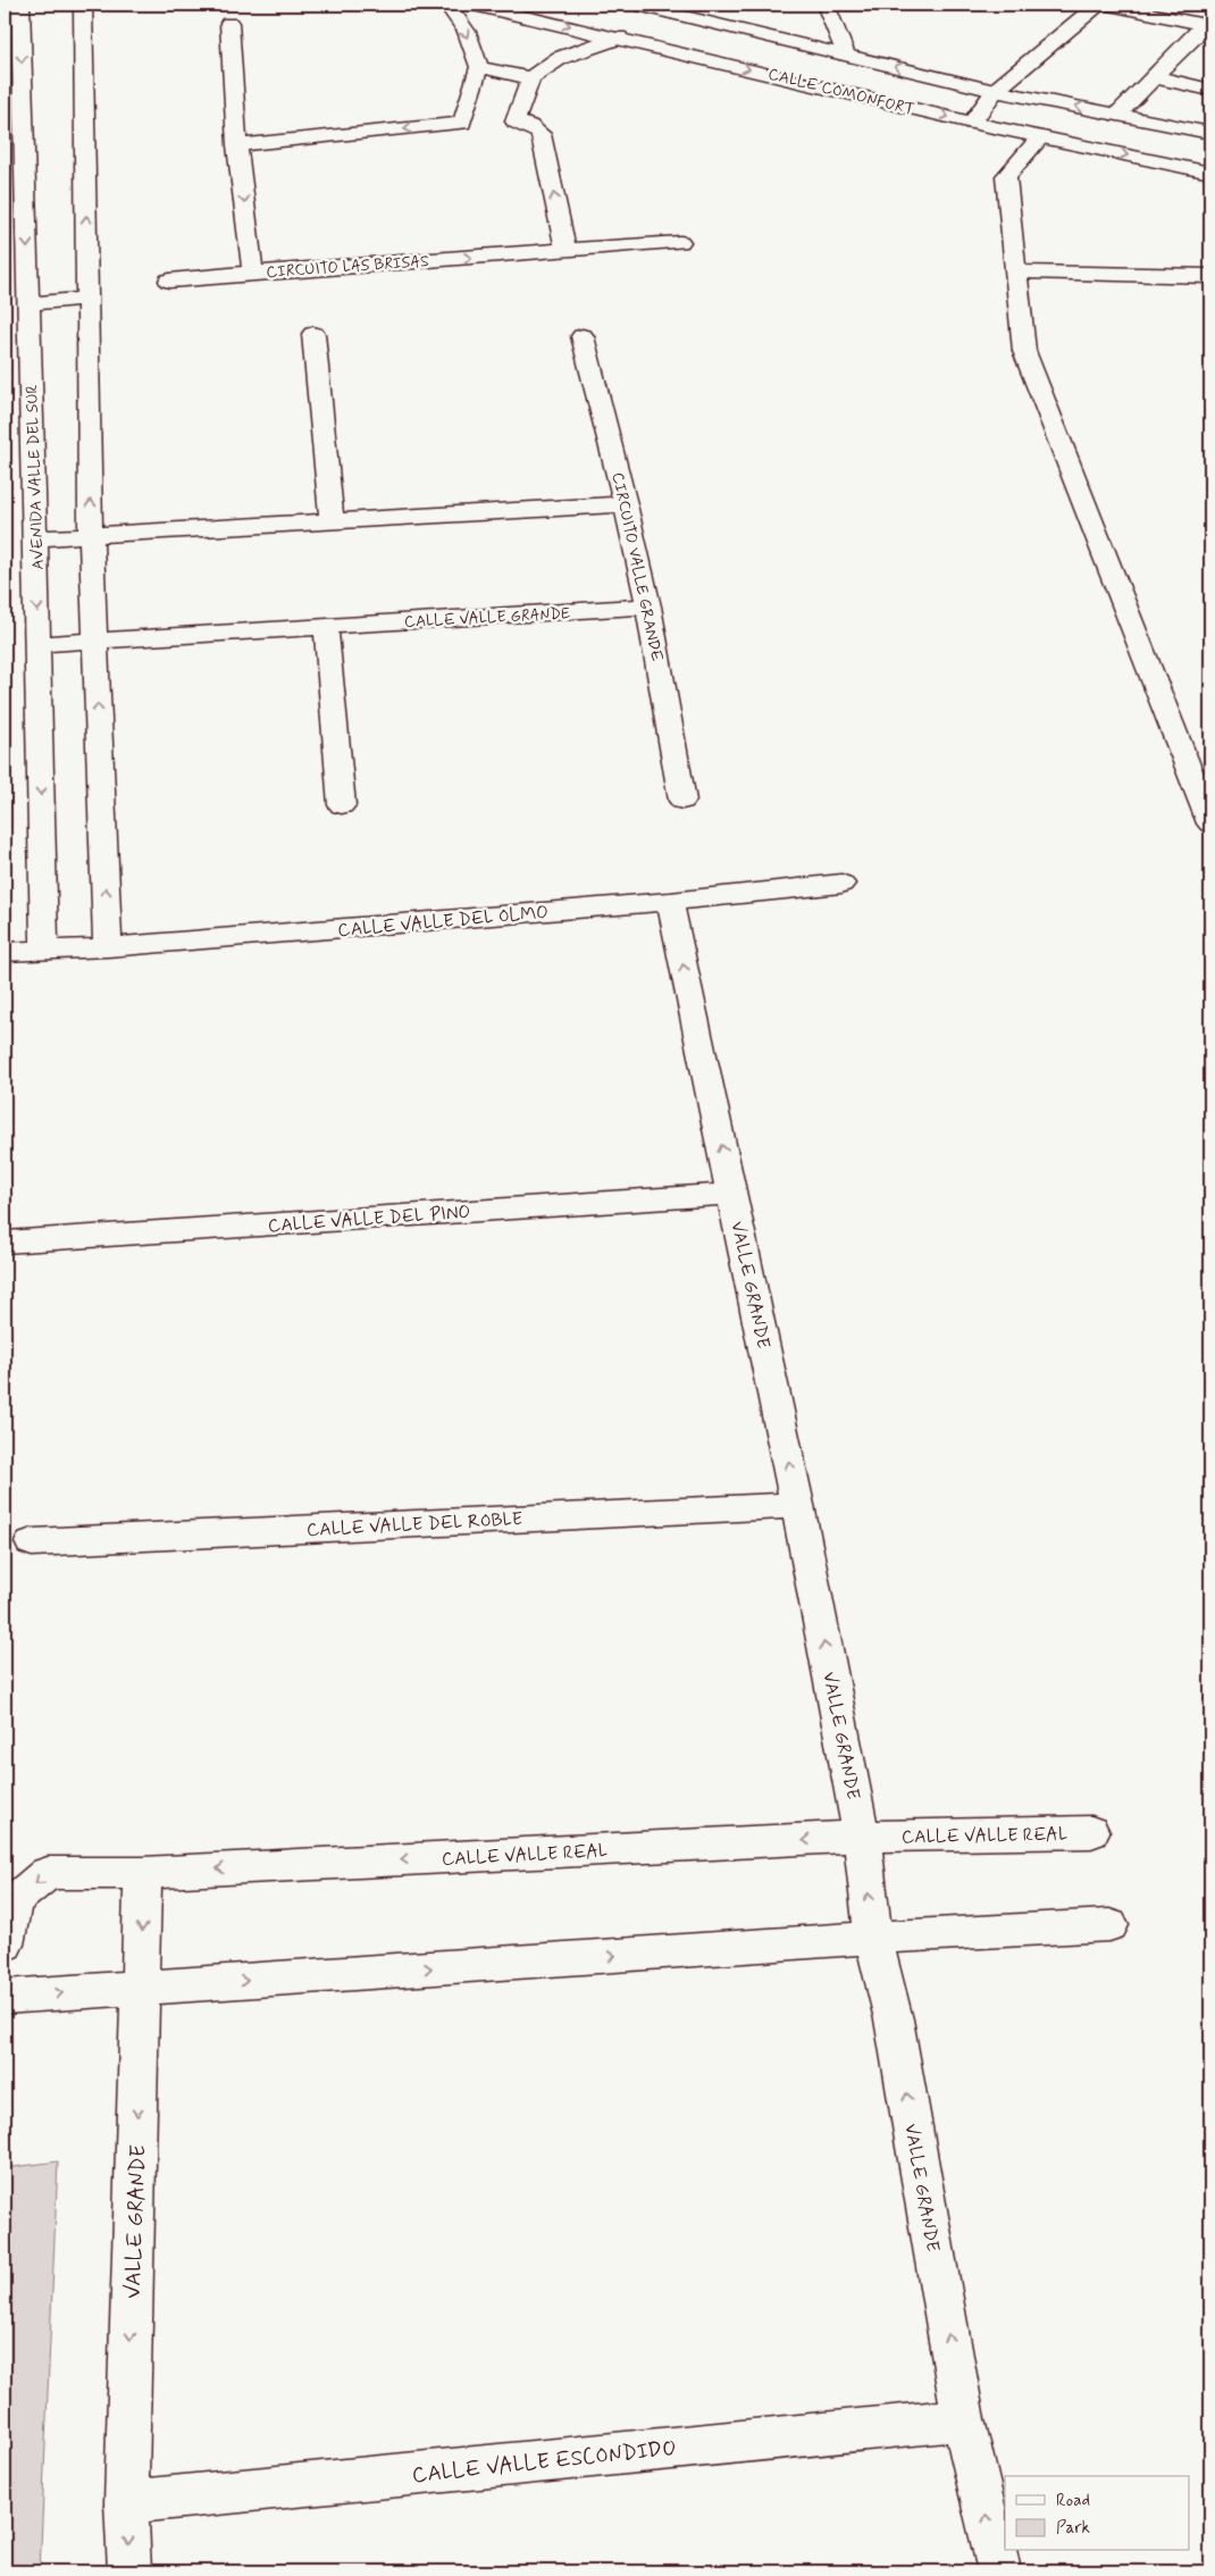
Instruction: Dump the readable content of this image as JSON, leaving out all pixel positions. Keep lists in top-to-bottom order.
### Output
{
  "streets": {
    "street": [
      "CALLE COMONFORT",
      "CIRCUITO LAS BRISAS",
      "AVENIDA VALLE DEL SUR",
      "CIRCUITO VALLE GRANDE",
      "CALLE VALLE GRANDE",
      "CALLE VALLE DEL OLMO",
      "CALLE VALLE DEL PINO",
      "VALLE GRANDE",
      "CALLE VALLE DEL ROBLE",
      "CALLE VALLE REAL",
      "CALLE VALLE ESCONDIDO"
    ]
  },
  "crossings": [
    ["AVENIDA VALLE DEL SUR", "CALLE VALLE GRANDE"],
    ["AVENIDA VALLE DEL SUR", "CALLE VALLE DEL OLMO"],
    ["CIRCUITO VALLE GRANDE", "CALLE VALLE GRANDE"],
    ["CALLE VALLE DEL OLMO", "VALLE GRANDE"],
    ["CALLE VALLE DEL PINO", "VALLE GRANDE"],
    ["VALLE GRANDE", "CALLE VALLE DEL ROBLE"],
    ["VALLE GRANDE", "CALLE VALLE REAL"],
    ["VALLE GRANDE", "CALLE VALLE ESCONDIDO"]
  ],
  "legend": ["Road", "Park"]
}
